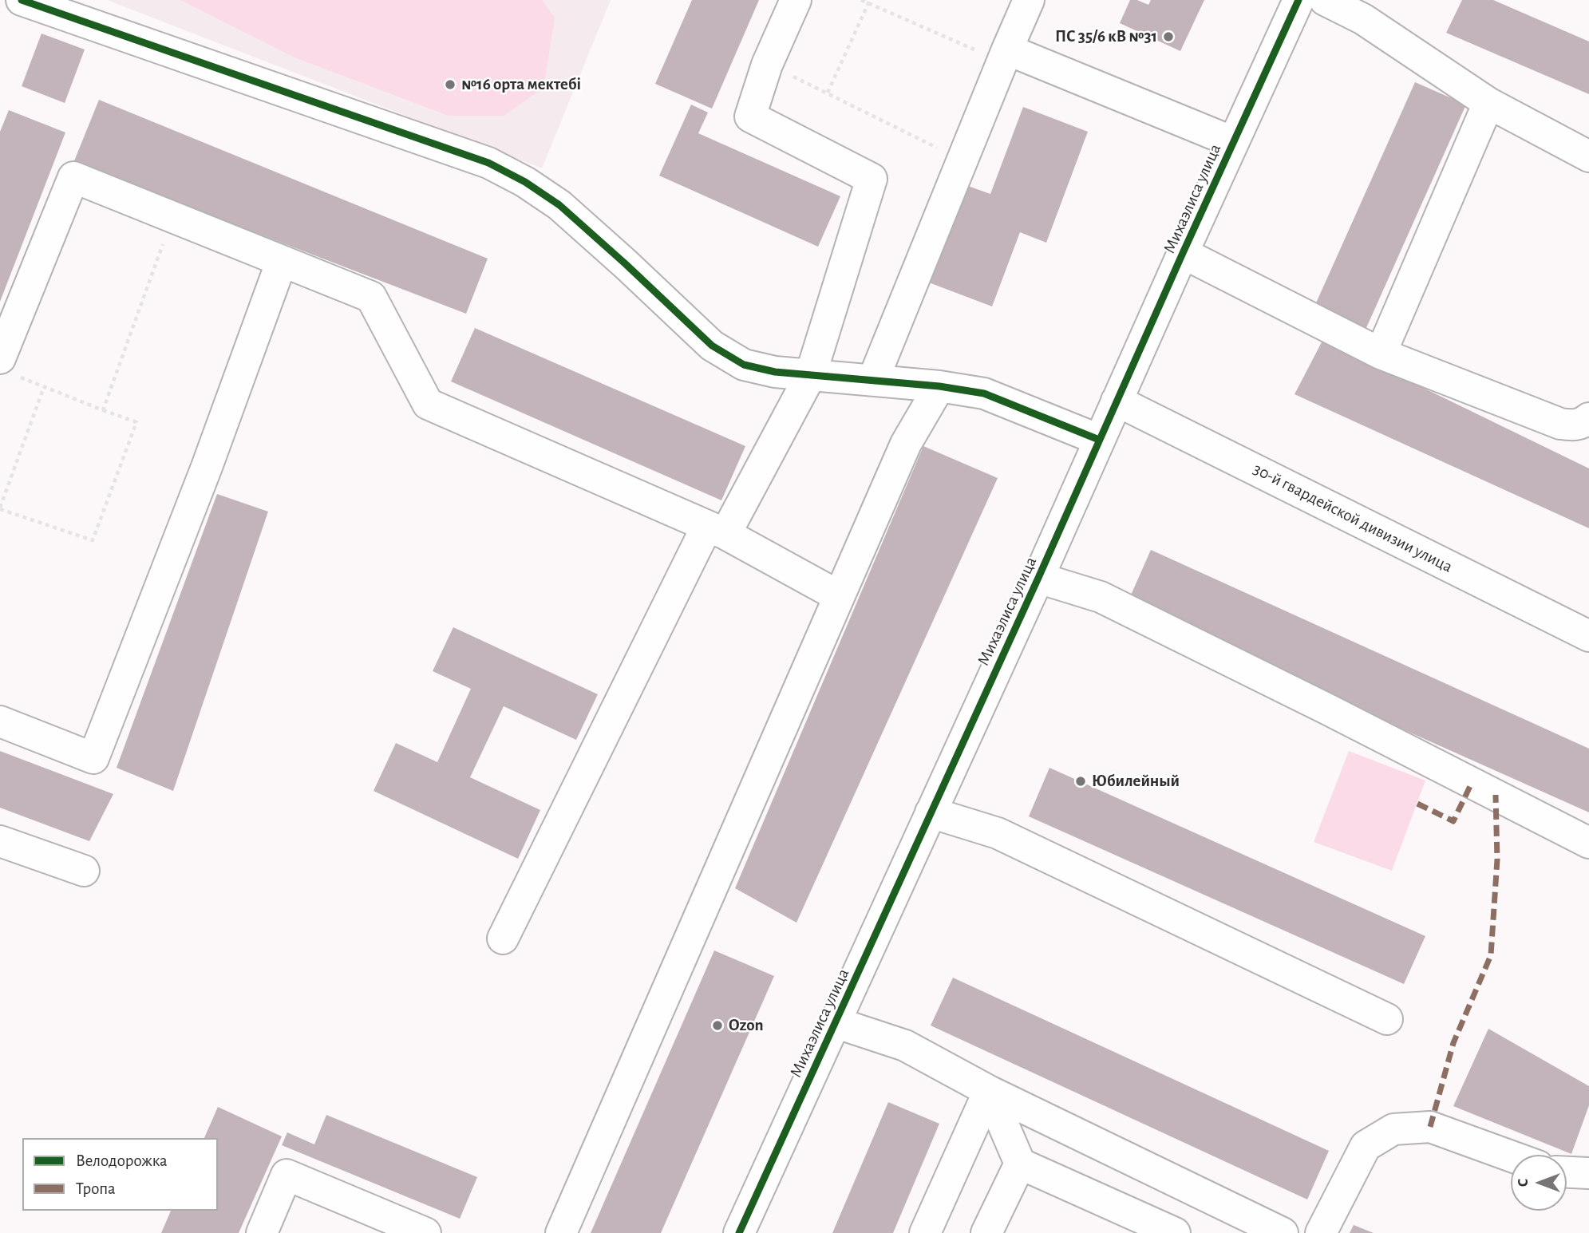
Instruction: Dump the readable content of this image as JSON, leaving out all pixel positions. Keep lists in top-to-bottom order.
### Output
{
  "streets": {
    "street": ["Михаэлиса улица", "30-й гвардейской дивизии улица"]
  },
  "crossings": [
    ["Михаэлиса улица", "30-й гвардейской дивизии улица"]
  ],
  "places": [
    "ПС 35/6 кВ №31",
    "№16 орта мектебі",
    "Юбилейный",
    "Ozon"
  ],
  "legend": ["Велодорожка", "Тропа"],
  "north": "left"
}
